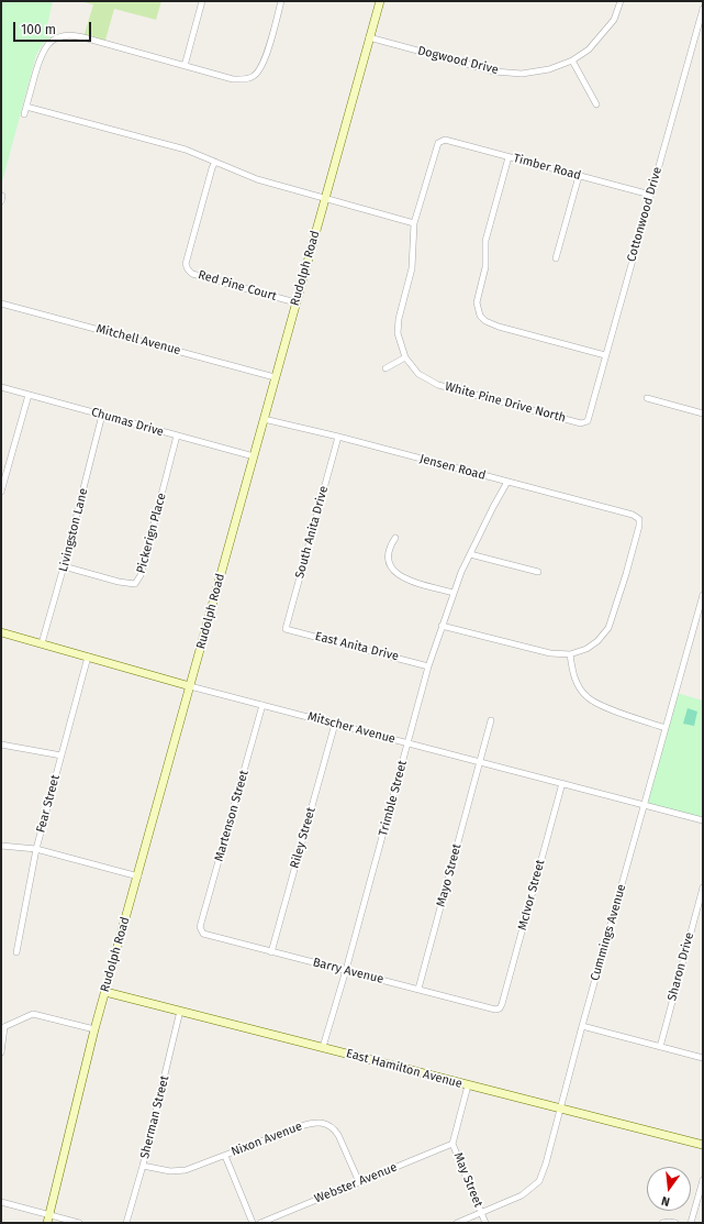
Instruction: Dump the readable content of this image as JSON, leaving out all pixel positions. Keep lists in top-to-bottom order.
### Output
{
  "streets": {
    "street": [
      "Dogwood Drive",
      "Timber Road",
      "Cottonwood Drive",
      "Rudolph Road",
      "Red Pine Court",
      "Mitchell Avenue",
      "White Pine Drive North",
      "Chumas Drive",
      "Jensen Road",
      "Livingston Lane",
      "South Anita Drive",
      "Pickerign Place",
      "East Anita Drive",
      "Mitscher Avenue",
      "Trimble Street",
      "Fear Street",
      "Martenson Street",
      "Riley Street",
      "Mayo Street",
      "McIvor Street",
      "Cummings Avenue",
      "Sharon Drive",
      "Barry Avenue",
      "East Hamilton Avenue",
      "Sherman Street",
      "Nixon Avenue",
      "May Street",
      "Webster Avenue"
    ]
  },
  "crossings": [
    ["Dogwood Drive", "Rudolph Road"],
    ["Timber Road", "Cottonwood Drive"],
    ["Cottonwood Drive", "White Pine Drive North"],
    ["Rudolph Road", "Red Pine Court"],
    ["Rudolph Road", "Mitchell Avenue"],
    ["Rudolph Road", "Chumas Drive"],
    ["Rudolph Road", "Jensen Road"],
    ["Rudolph Road", "Mitscher Avenue"],
    ["Rudolph Road", "East Hamilton Avenue"],
    ["Chumas Drive", "Livingston Lane"],
    ["Chumas Drive", "Pickerign Place"],
    ["Jensen Road", "South Anita Drive"],
    ["Jensen Road", "Trimble Street"],
    ["Livingston Lane", "Pickerign Place"],
    ["Livingston Lane", "Mitscher Avenue"],
    ["South Anita Drive", "East Anita Drive"],
    ["East Anita Drive", "Trimble Street"],
    ["Mitscher Avenue", "Trimble Street"],
    ["Mitscher Avenue", "Fear Street"],
    ["Mitscher Avenue", "Martenson Street"],
    ["Mitscher Avenue", "Riley Street"],
    ["Mitscher Avenue", "Mayo Street"],
    ["Mitscher Avenue", "McIvor Street"],
    ["Mitscher Avenue", "Cummings Avenue"],
    ["Trimble Street", "Barry Avenue"],
    ["Trimble Street", "East Hamilton Avenue"],
    ["Martenson Street", "Barry Avenue"],
    ["Riley Street", "Barry Avenue"],
    ["Mayo Street", "Barry Avenue"],
    ["McIvor Street", "Barry Avenue"],
    ["Cummings Avenue", "East Hamilton Avenue"],
    ["Cummings Avenue", "May Street"],
    ["East Hamilton Avenue", "Sherman Street"],
    ["East Hamilton Avenue", "May Street"],
    ["Sherman Street", "Nixon Avenue"],
    ["Nixon Avenue", "Webster Avenue"],
    ["May Street", "Webster Avenue"]
  ],
  "scale_bar": "100 m",
  "north": "bottom"
}
